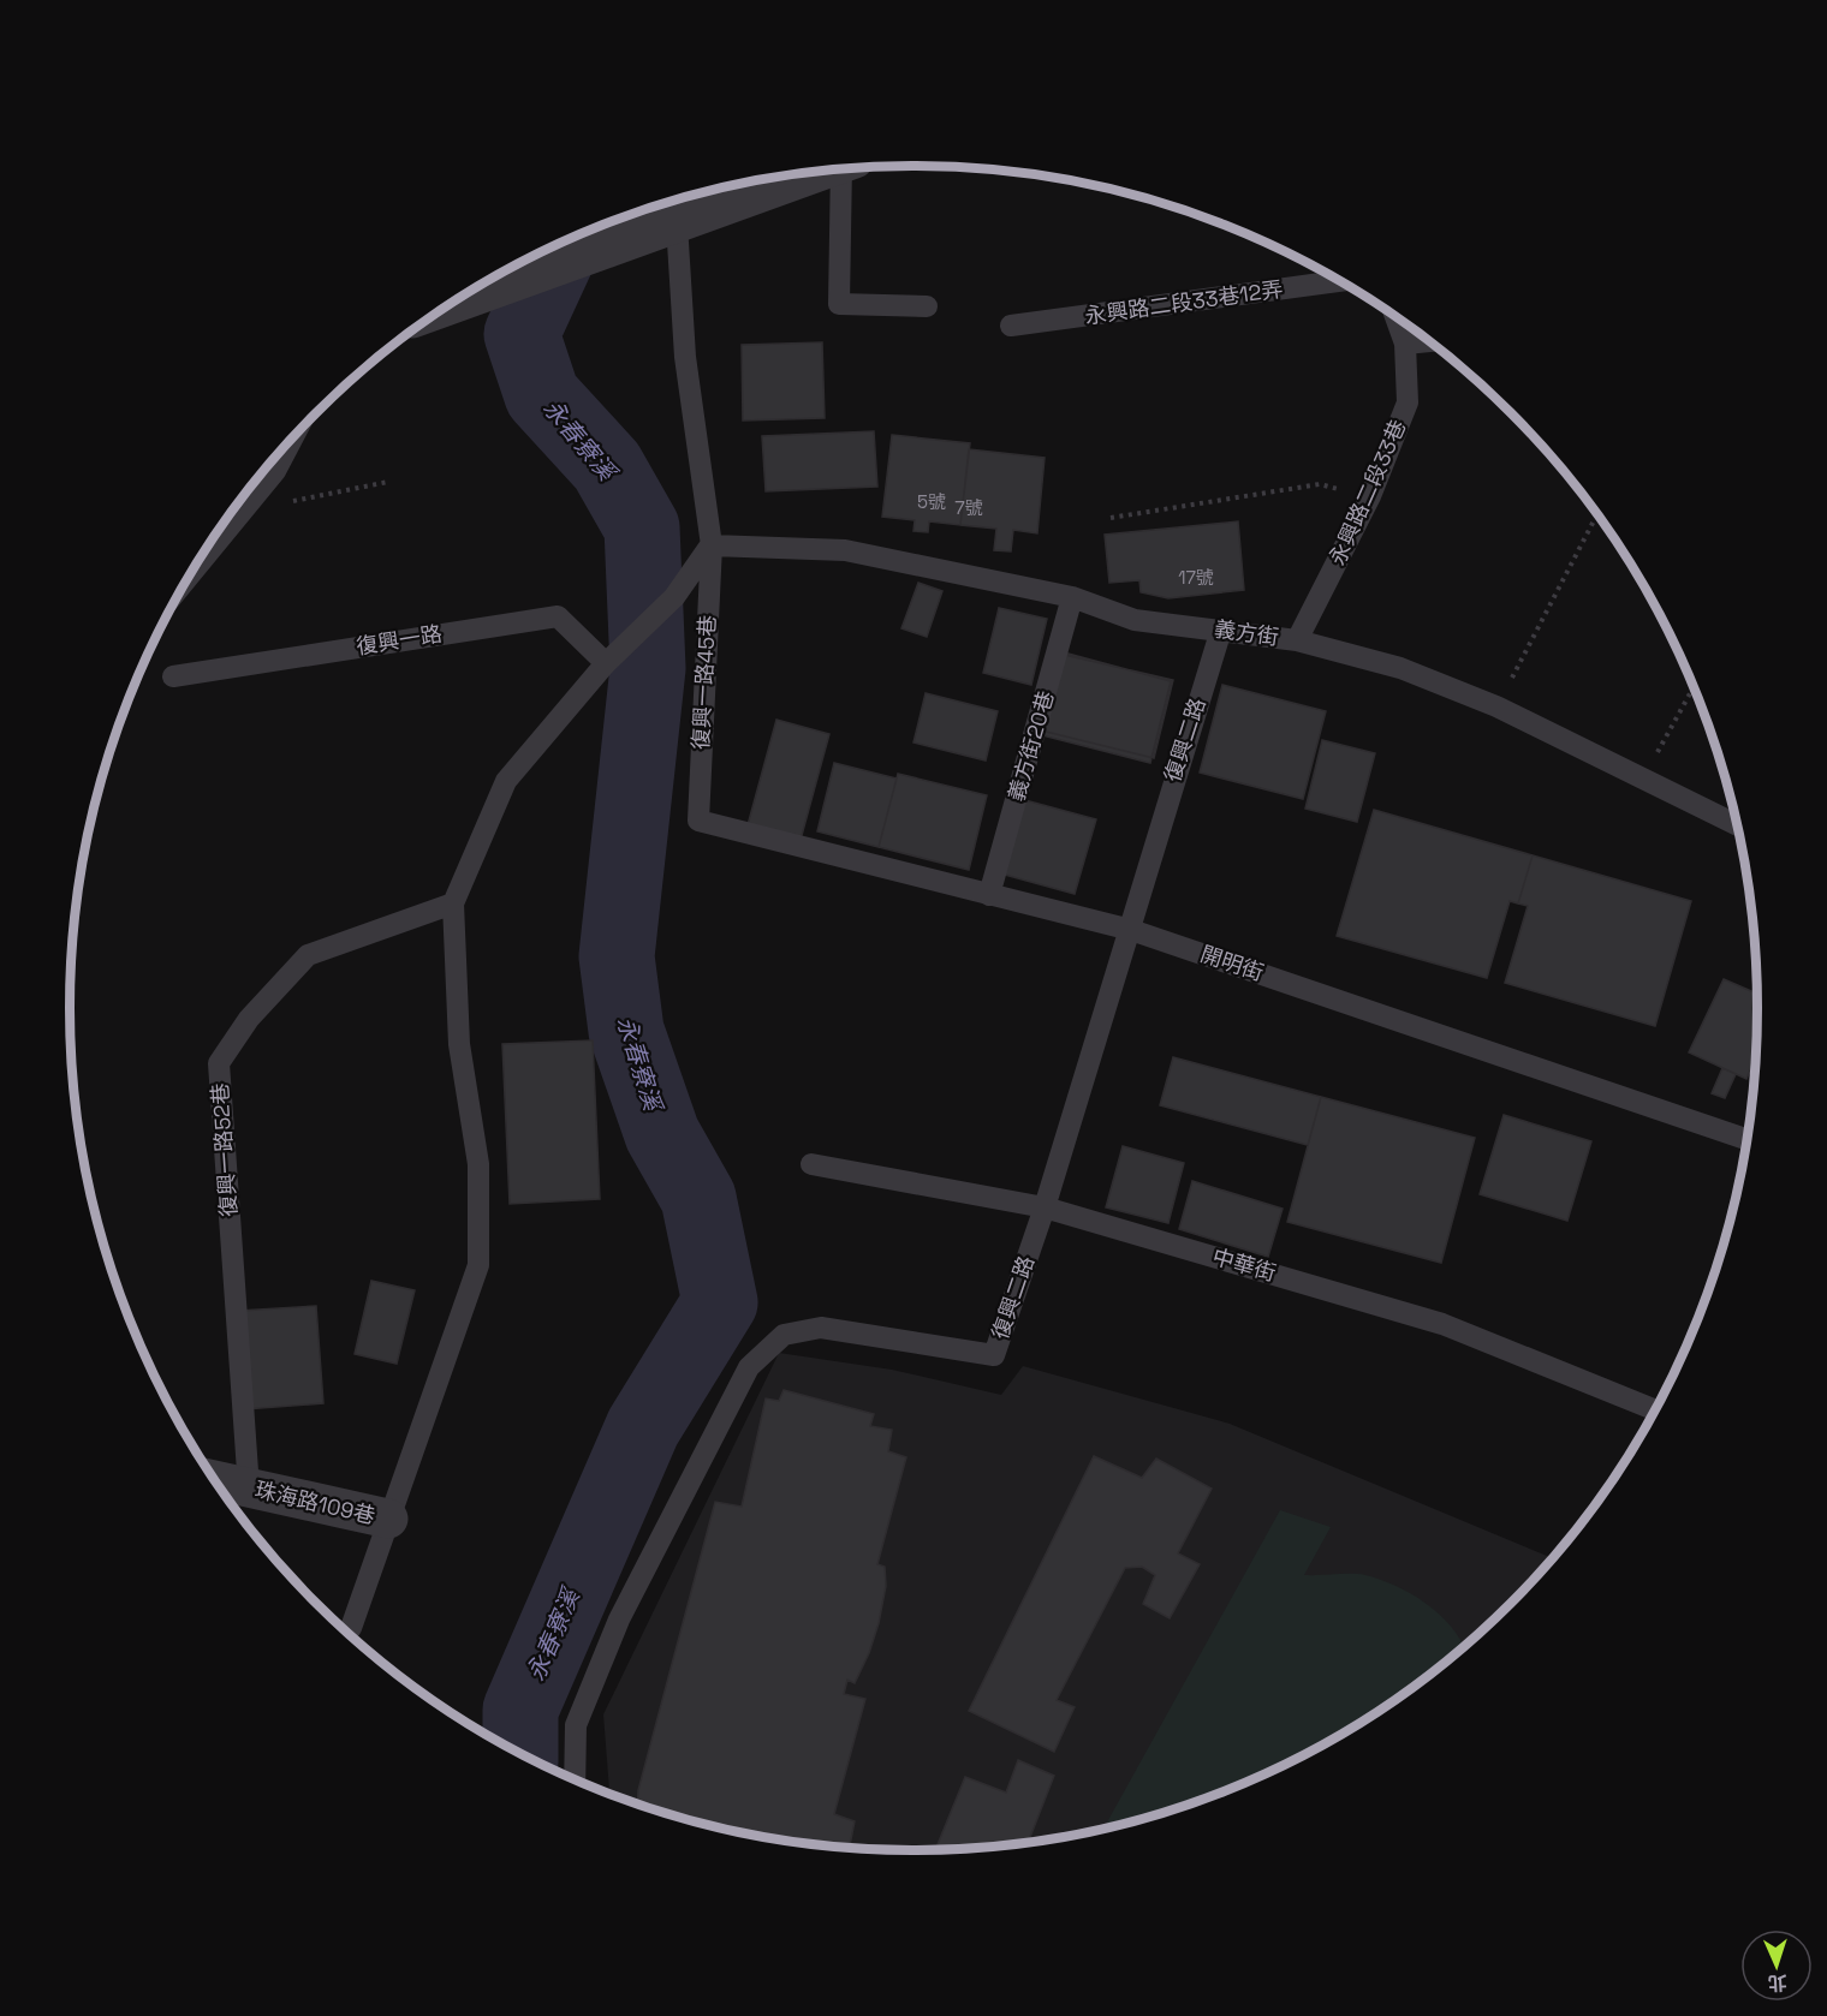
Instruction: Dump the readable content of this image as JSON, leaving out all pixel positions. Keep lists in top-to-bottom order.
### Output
{
  "streets": {
    "street": ["珠海路109巷"],
    "lane": [
      "永興路二段33巷12弄",
      "永興路二段33巷",
      "義方街",
      "復興一路",
      "復興一路45巷",
      "復興二路",
      "義方街20巷",
      "開明街",
      "復興一路52巷",
      "中華街"
    ]
  },
  "crossings": [
    ["永興路二段33巷", "義方街"],
    ["義方街", "復興一路45巷"],
    ["義方街", "復興二路"],
    ["義方街", "義方街20巷"],
    ["復興一路45巷", "開明街"],
    ["復興二路", "開明街"],
    ["復興二路", "中華街"],
    ["義方街20巷", "開明街"],
    ["復興一路52巷", "珠海路109巷"]
  ],
  "water": ["永春寮溪"],
  "house_numbers": ["5號", "7號", "17號"],
  "north": "bottom"
}
